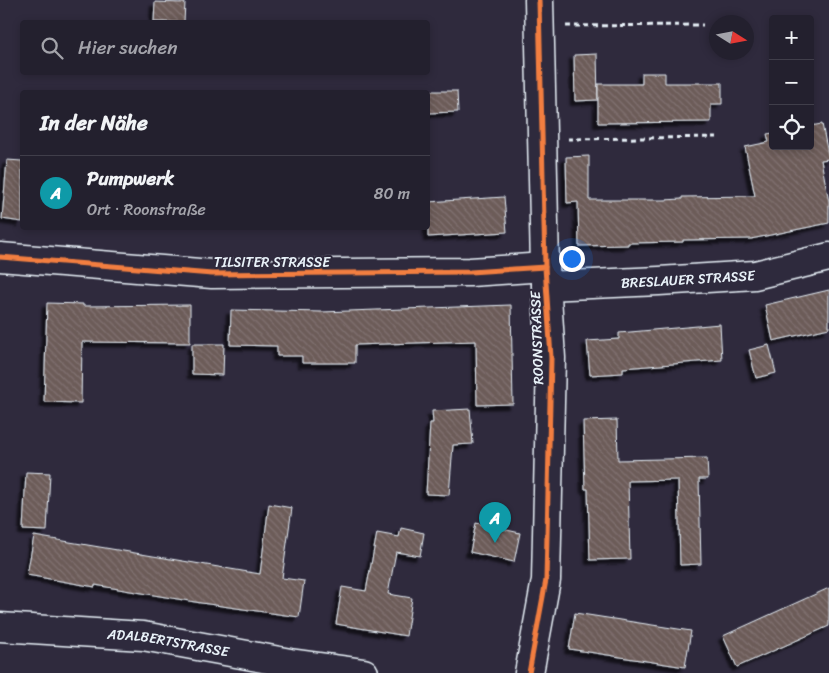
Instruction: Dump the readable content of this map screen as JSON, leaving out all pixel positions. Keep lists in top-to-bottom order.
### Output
{
  "streets": {
    "street": [
      "TILSITER STRASSE",
      "BRESLAUER STRASSE",
      "ROONSTRASSE",
      "ADALBERTSTRASSE"
    ]
  },
  "crossings": [
    ["TILSITER STRASSE", "BRESLAUER STRASSE"],
    ["TILSITER STRASSE", "ROONSTRASSE"],
    ["BRESLAUER STRASSE", "ROONSTRASSE"]
  ],
  "north": "right",
  "page": {
    "map_buttons": ["+", "−"],
    "search": "Hier suchen",
    "heading": "In der Nähe",
    "list": [
      {
        "mark": "A",
        "name": "Pumpwerk",
        "note": "Ort · Roonstraße",
        "value": "80 m"
      }
    ],
    "pins": "A"
  }
}
